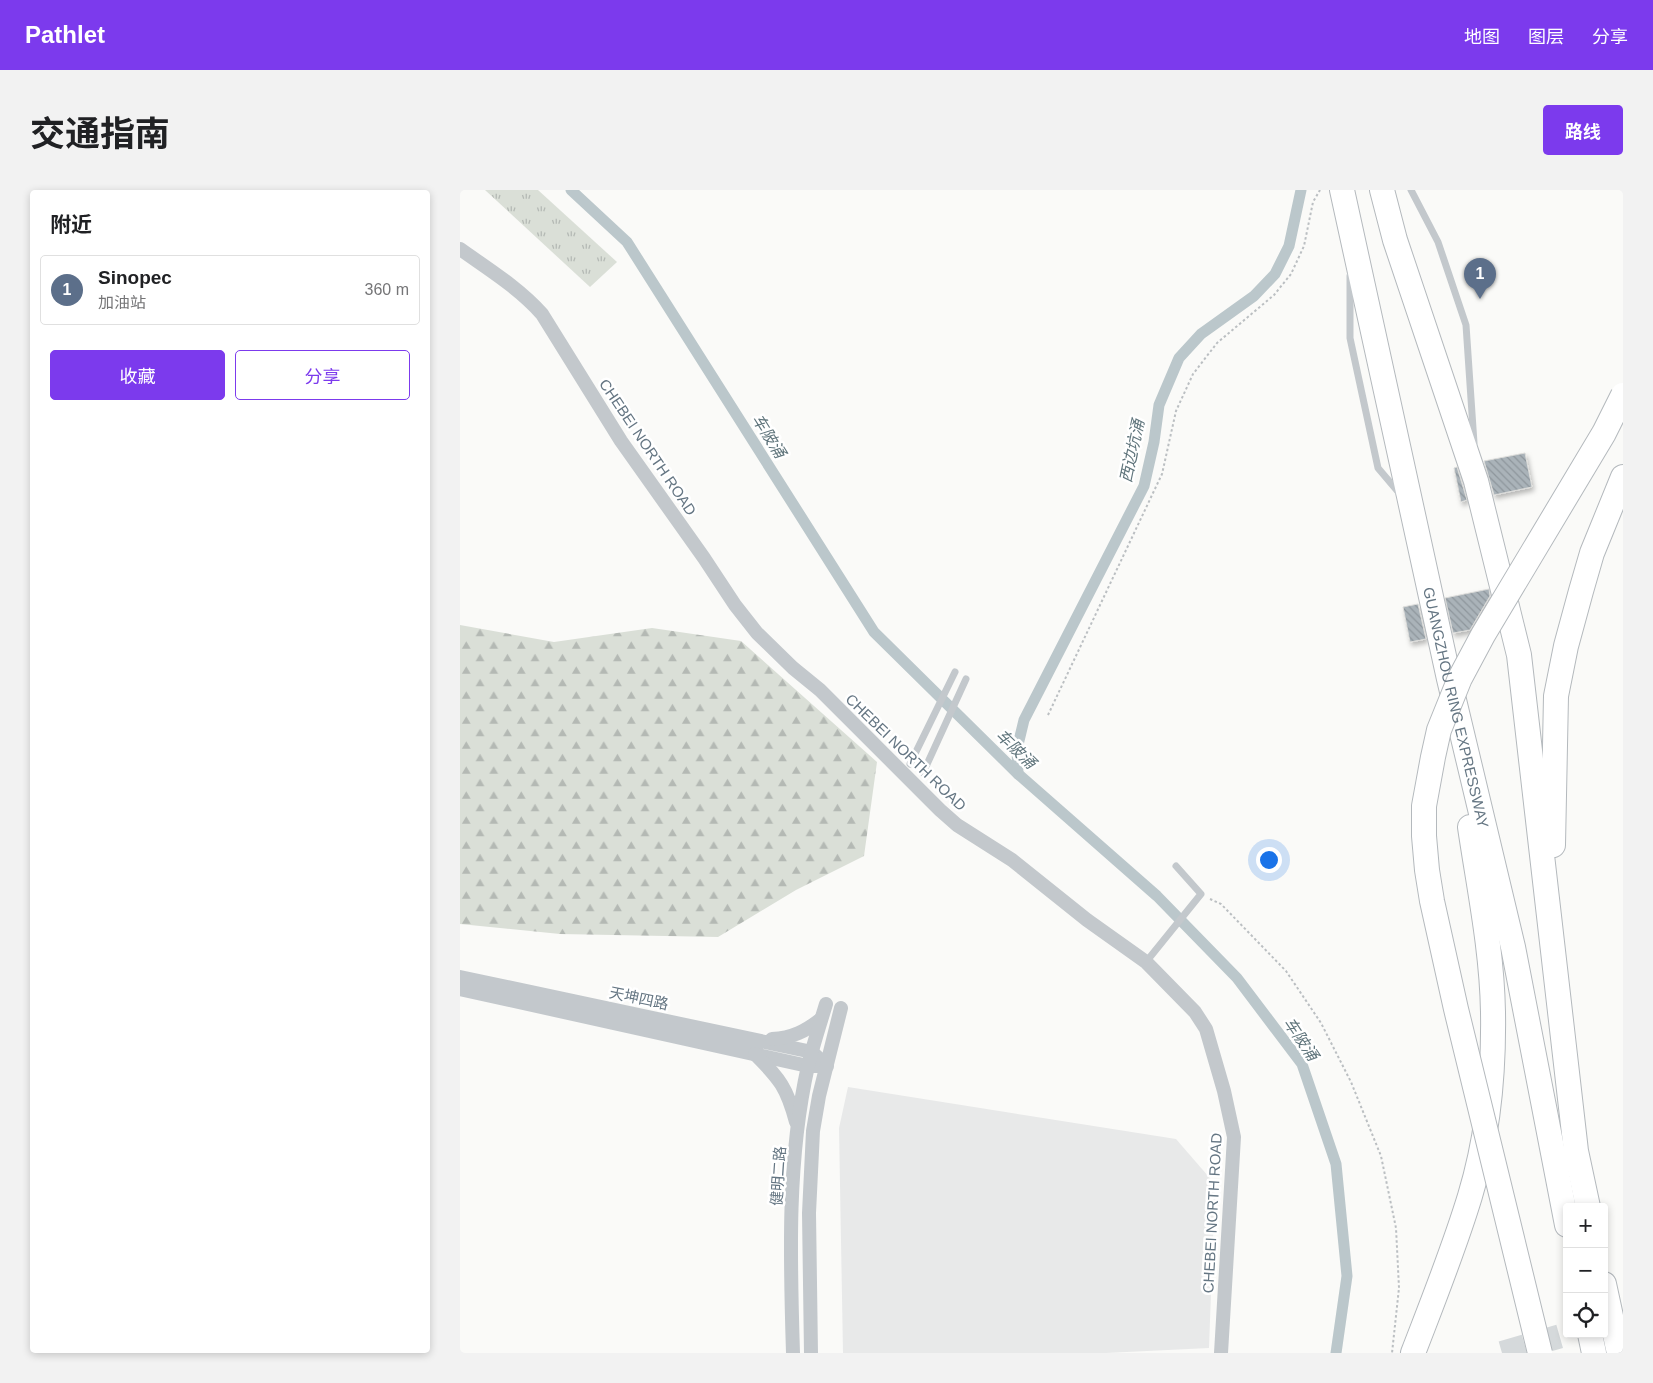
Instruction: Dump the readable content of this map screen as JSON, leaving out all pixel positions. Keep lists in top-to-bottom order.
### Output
{
  "streets": {
    "highway": ["GUANGZHOU RING EXPRESSWAY"],
    "street": ["CHEBEI NORTH ROAD", "天坤四路", "健明二路"]
  },
  "crossings": [
    ["天坤四路", "健明二路"]
  ],
  "water": ["车陂涌", "西边坑涌"],
  "page": {
    "header": "Pathlet",
    "nav": ["地图", "图层", "分享"],
    "title": "交通指南",
    "buttons": [
      "路线",
      ["收藏", "分享"]
    ],
    "heading": "附近",
    "list": [
      {
        "mark": "1",
        "name": "Sinopec",
        "note": "加油站",
        "value": "360 m"
      }
    ],
    "pins": "1",
    "map_buttons": ["+", "−"]
  }
}
